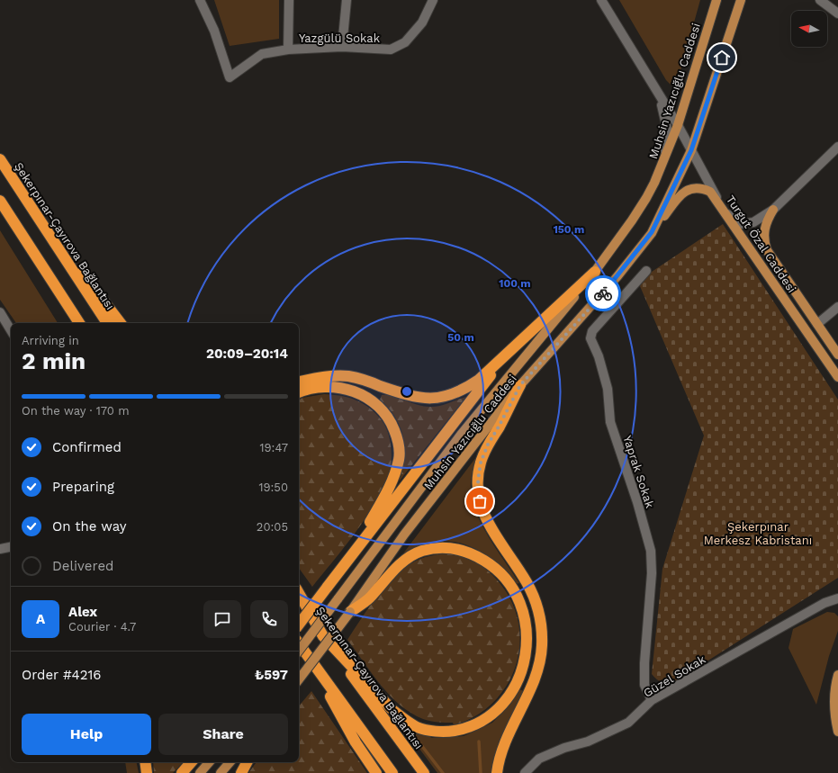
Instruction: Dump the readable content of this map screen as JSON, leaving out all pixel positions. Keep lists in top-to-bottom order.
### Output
{
  "streets": {
    "highway": ["Şekerpınar-Çayırova Bağlantısı"],
    "main road": ["Muhsin Yazıcığlu Caddesi", "Turgut Özal Caddesi"],
    "street": ["Yazgülü Sokak", "Yaprak Sokak", "Güzel Sokak"]
  },
  "crossings": [
    ["Muhsin Yazıcığlu Caddesi", "Turgut Özal Caddesi"],
    ["Yaprak Sokak", "Güzel Sokak"]
  ],
  "parks": ["Şekerpınar Merkesz Kabristanı"],
  "north": "left",
  "page": {
    "heading": ["2 min", "Arriving in", "20:09–20:14"],
    "panel": [
      "Alex",
      "Courier · 4.7",
      "Order #4216",
      "₺597"
    ],
    "bar": "On the way · 170 m",
    "list": [
      ["Confirmed", "19:47"],
      ["Preparing", "19:50"],
      ["On the way", "20:05"],
      "Delivered"
    ],
    "round": "A",
    "buttons": ["Help", "Share"]
  },
  "rings": ["150 m", "100 m", "50 m"]
}
